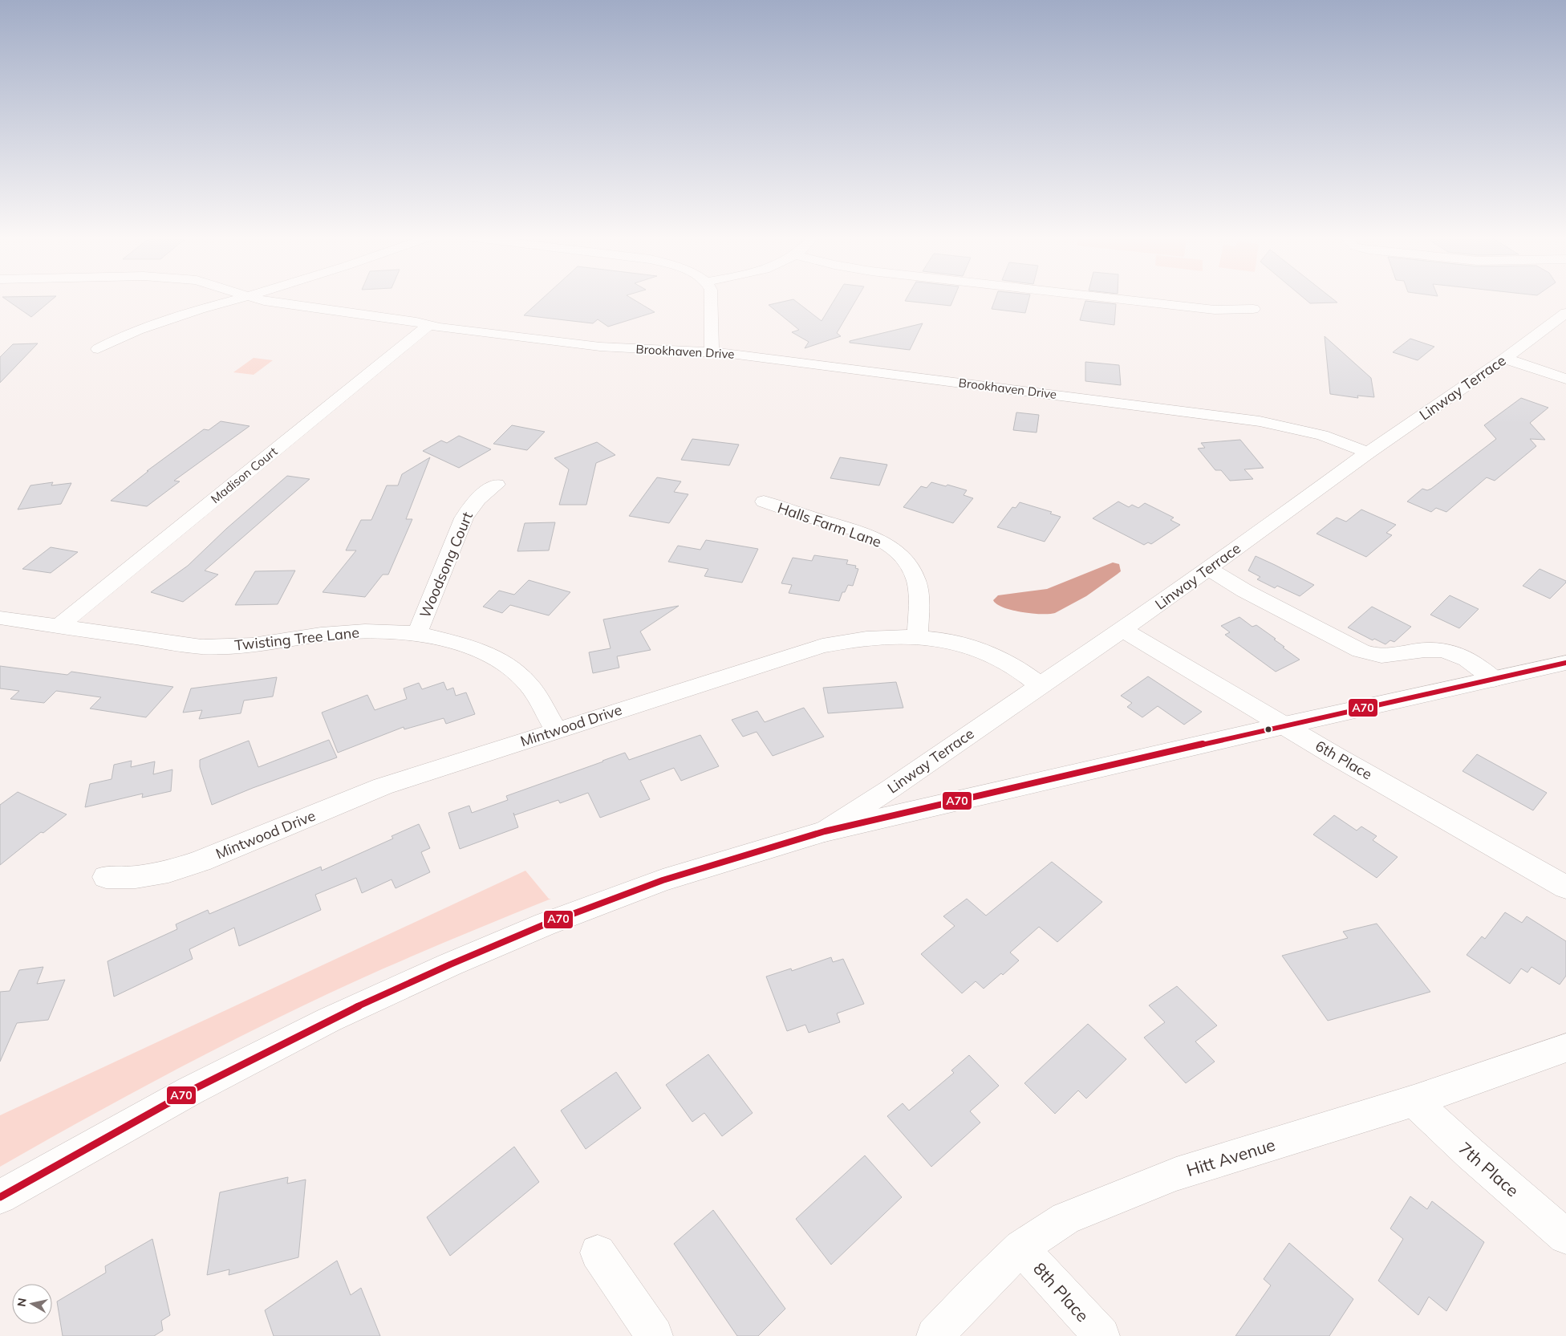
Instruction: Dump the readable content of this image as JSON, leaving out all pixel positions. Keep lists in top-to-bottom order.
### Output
{
  "streets": {
    "street": [
      "Brookhaven Drive",
      "Linway Terrace",
      "Madison Court",
      "Halls Farm Lane",
      "Woodsong Court",
      "Twisting Tree Lane",
      "Mintwood Drive",
      "6th Place",
      "Hitt Avenue",
      "7th Place",
      "8th Place"
    ]
  },
  "crossings": [
    ["Brookhaven Drive", "Linway Terrace"],
    ["Brookhaven Drive", "Madison Court"],
    ["Linway Terrace", "Mintwood Drive"],
    ["Linway Terrace", "6th Place"],
    ["Madison Court", "Twisting Tree Lane"],
    ["Halls Farm Lane", "Mintwood Drive"],
    ["Woodsong Court", "Twisting Tree Lane"],
    ["Twisting Tree Lane", "Mintwood Drive"],
    ["Hitt Avenue", "7th Place"],
    ["Hitt Avenue", "8th Place"]
  ],
  "lines": ["transit line A70"],
  "north": "left"
}
